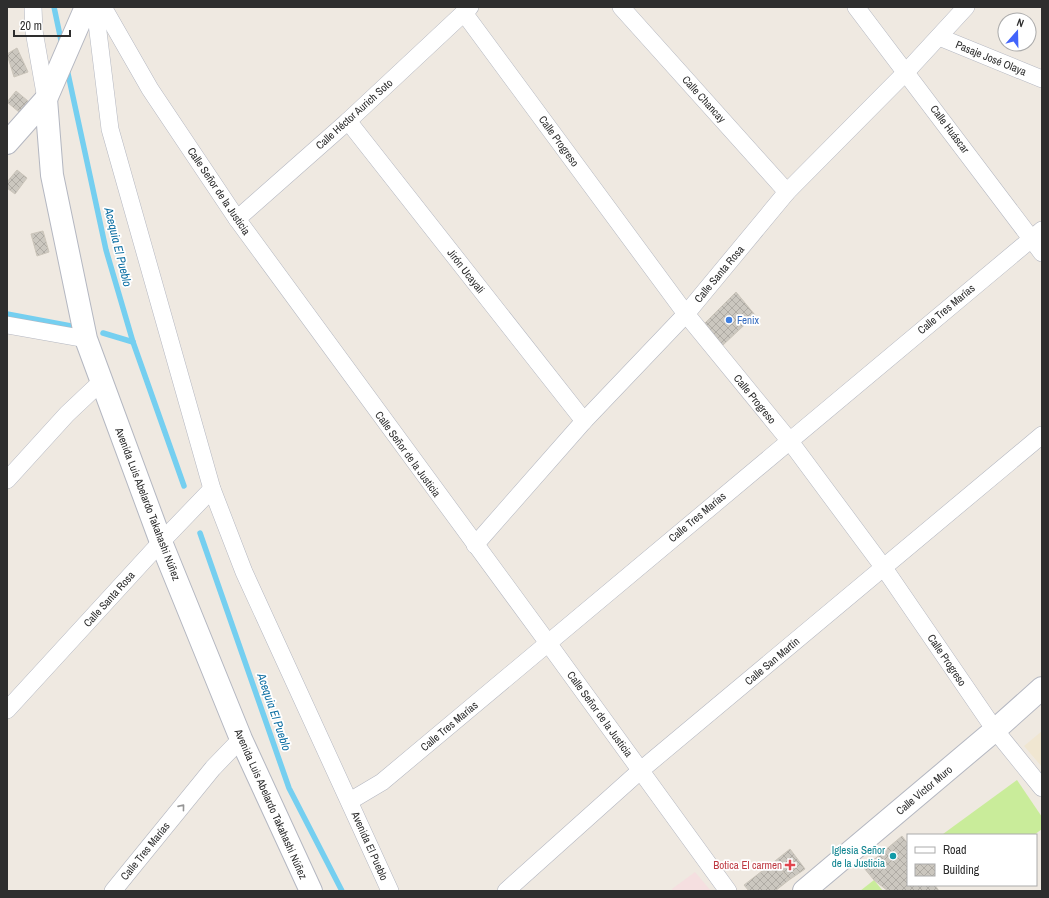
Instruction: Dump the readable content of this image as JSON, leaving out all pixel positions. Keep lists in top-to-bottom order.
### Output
{
  "streets": {
    "street": [
      "Pasaje José Olaya",
      "Calle Chancay",
      "Calle Héctor Aurich Soto",
      "Calle Huáscar",
      "Calle Progreso",
      "Calle Señor de la Justicia",
      "Jirón Ucayali",
      "Calle Santa Rosa",
      "Calle Tres Marías",
      "Avenida Luis Abelardo Takahashi Núñez",
      "Calle San Martín",
      "Calle Víctor Muro",
      "Avenida El Pueblo"
    ]
  },
  "crossings": [
    ["Pasaje José Olaya", "Calle Santa Rosa"],
    ["Calle Chancay", "Calle Santa Rosa"],
    ["Calle Héctor Aurich Soto", "Calle Progreso"],
    ["Calle Héctor Aurich Soto", "Calle Señor de la Justicia"],
    ["Calle Héctor Aurich Soto", "Jirón Ucayali"],
    ["Calle Huáscar", "Calle Santa Rosa"],
    ["Calle Huáscar", "Calle Tres Marías"],
    ["Calle Progreso", "Calle Santa Rosa"],
    ["Calle Progreso", "Calle Tres Marías"],
    ["Calle Progreso", "Calle San Martín"],
    ["Calle Progreso", "Calle Víctor Muro"],
    ["Calle Señor de la Justicia", "Calle Santa Rosa"],
    ["Calle Señor de la Justicia", "Calle Tres Marías"],
    ["Calle Señor de la Justicia", "Calle San Martín"],
    ["Jirón Ucayali", "Calle Santa Rosa"],
    ["Calle Santa Rosa", "Avenida Luis Abelardo Takahashi Núñez"],
    ["Calle Tres Marías", "Avenida Luis Abelardo Takahashi Núñez"],
    ["Calle Tres Marías", "Avenida El Pueblo"]
  ],
  "water": ["Acequia El Pueblo"],
  "places": {
    "other": ["Fenix", "Iglesia Señor de la Justicia"],
    "health": ["Botica El carmen"]
  },
  "legend": ["Road", "Building"],
  "scale_bar": "20 m",
  "north": "top"
}
